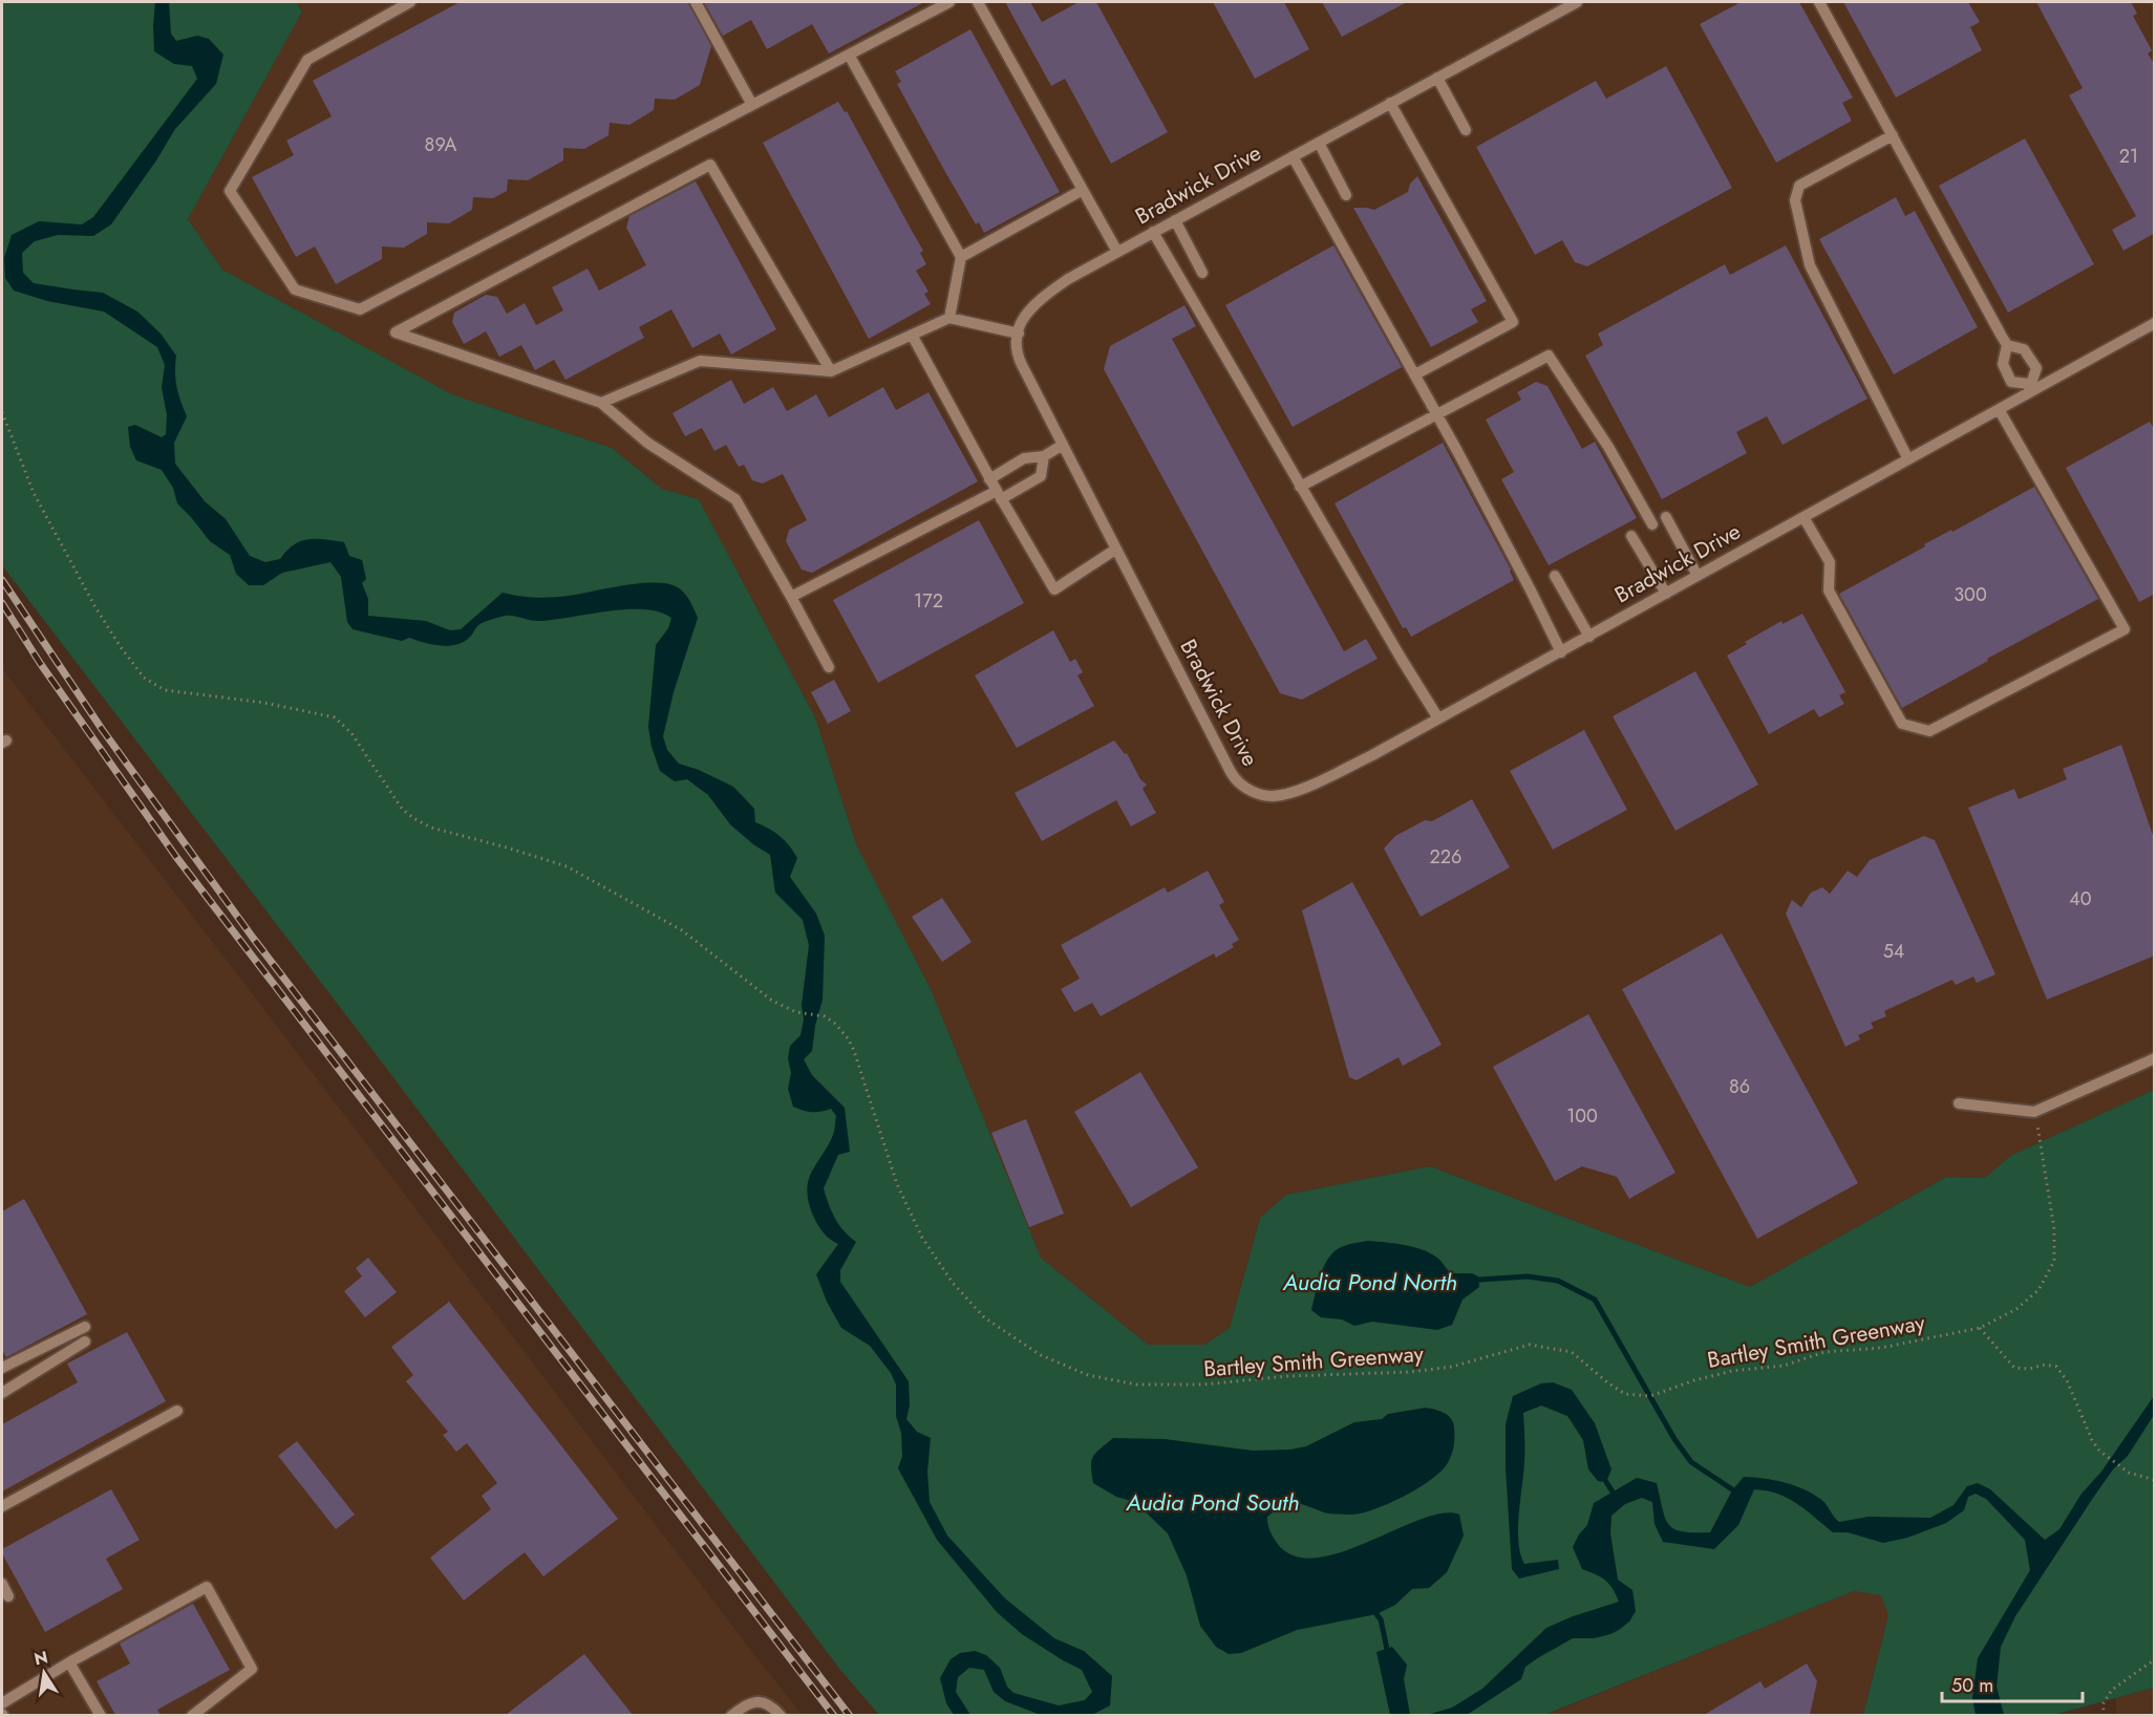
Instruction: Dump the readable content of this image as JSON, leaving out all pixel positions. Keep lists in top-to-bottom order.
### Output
{
  "streets": {
    "street": ["Bradwick Drive"],
    "path": ["Bartley Smith Greenway"]
  },
  "water": ["Audia Pond North", "Audia Pond South"],
  "house_numbers": [
    "89A",
    "21",
    "300",
    "172",
    "226",
    "40",
    "54",
    "86",
    "100"
  ],
  "scale_bar": "50 m",
  "north": "top"
}
